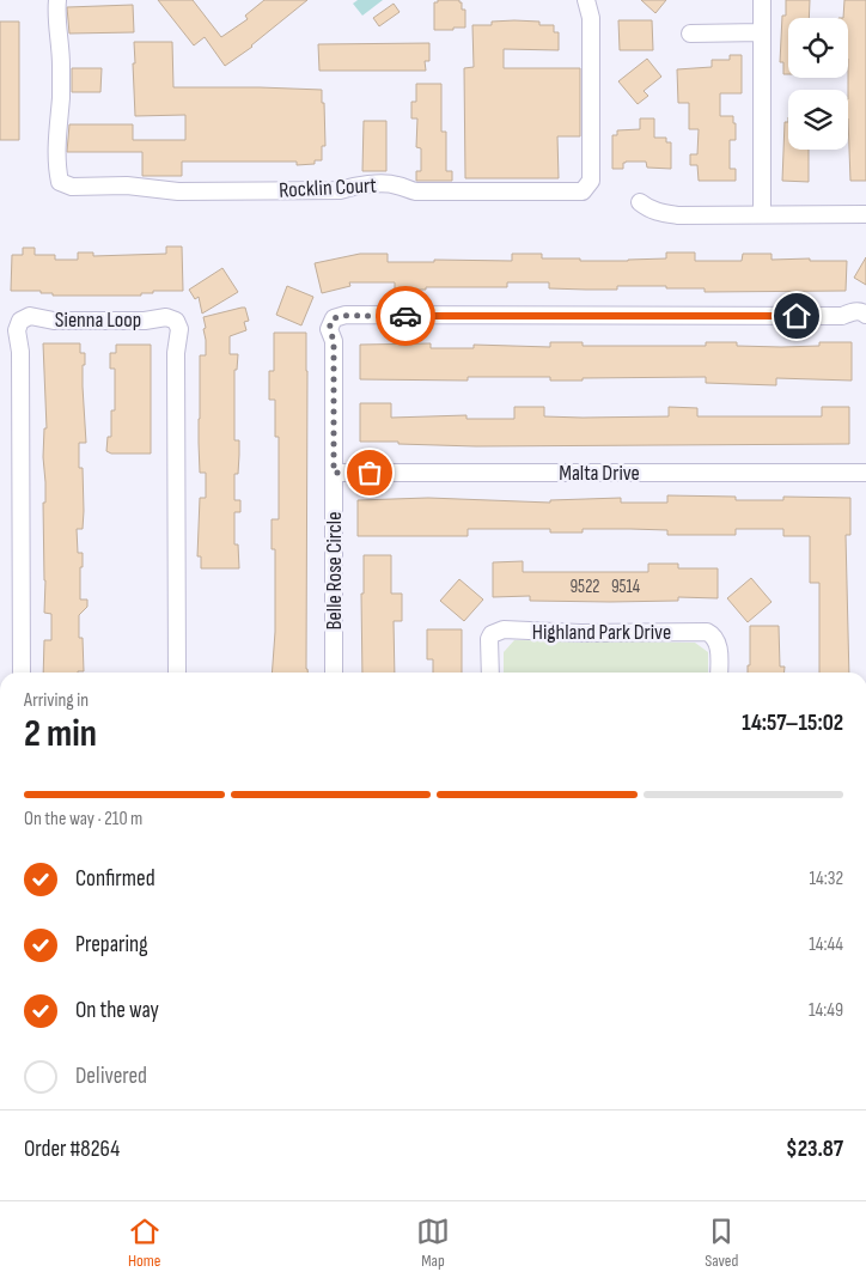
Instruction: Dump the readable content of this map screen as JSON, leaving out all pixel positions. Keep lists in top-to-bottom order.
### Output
{
  "streets": {
    "street": [
      "Rocklin Court",
      "Sienna Loop",
      "Malta Drive",
      "Belle Rose Circle",
      "Highland Park Drive"
    ]
  },
  "crossings": [
    ["Malta Drive", "Belle Rose Circle"]
  ],
  "house_numbers": ["9522", "9514"],
  "page": {
    "heading": ["2 min", "Arriving in", "14:57–15:02"],
    "panel": ["Order #8264", "$23.87"],
    "bar": "On the way · 210 m",
    "list": [
      ["Confirmed", "14:32"],
      ["Preparing", "14:44"],
      ["On the way", "14:49"],
      "Delivered"
    ],
    "tabs": ["Home", "Map", "Saved"]
  }
}
